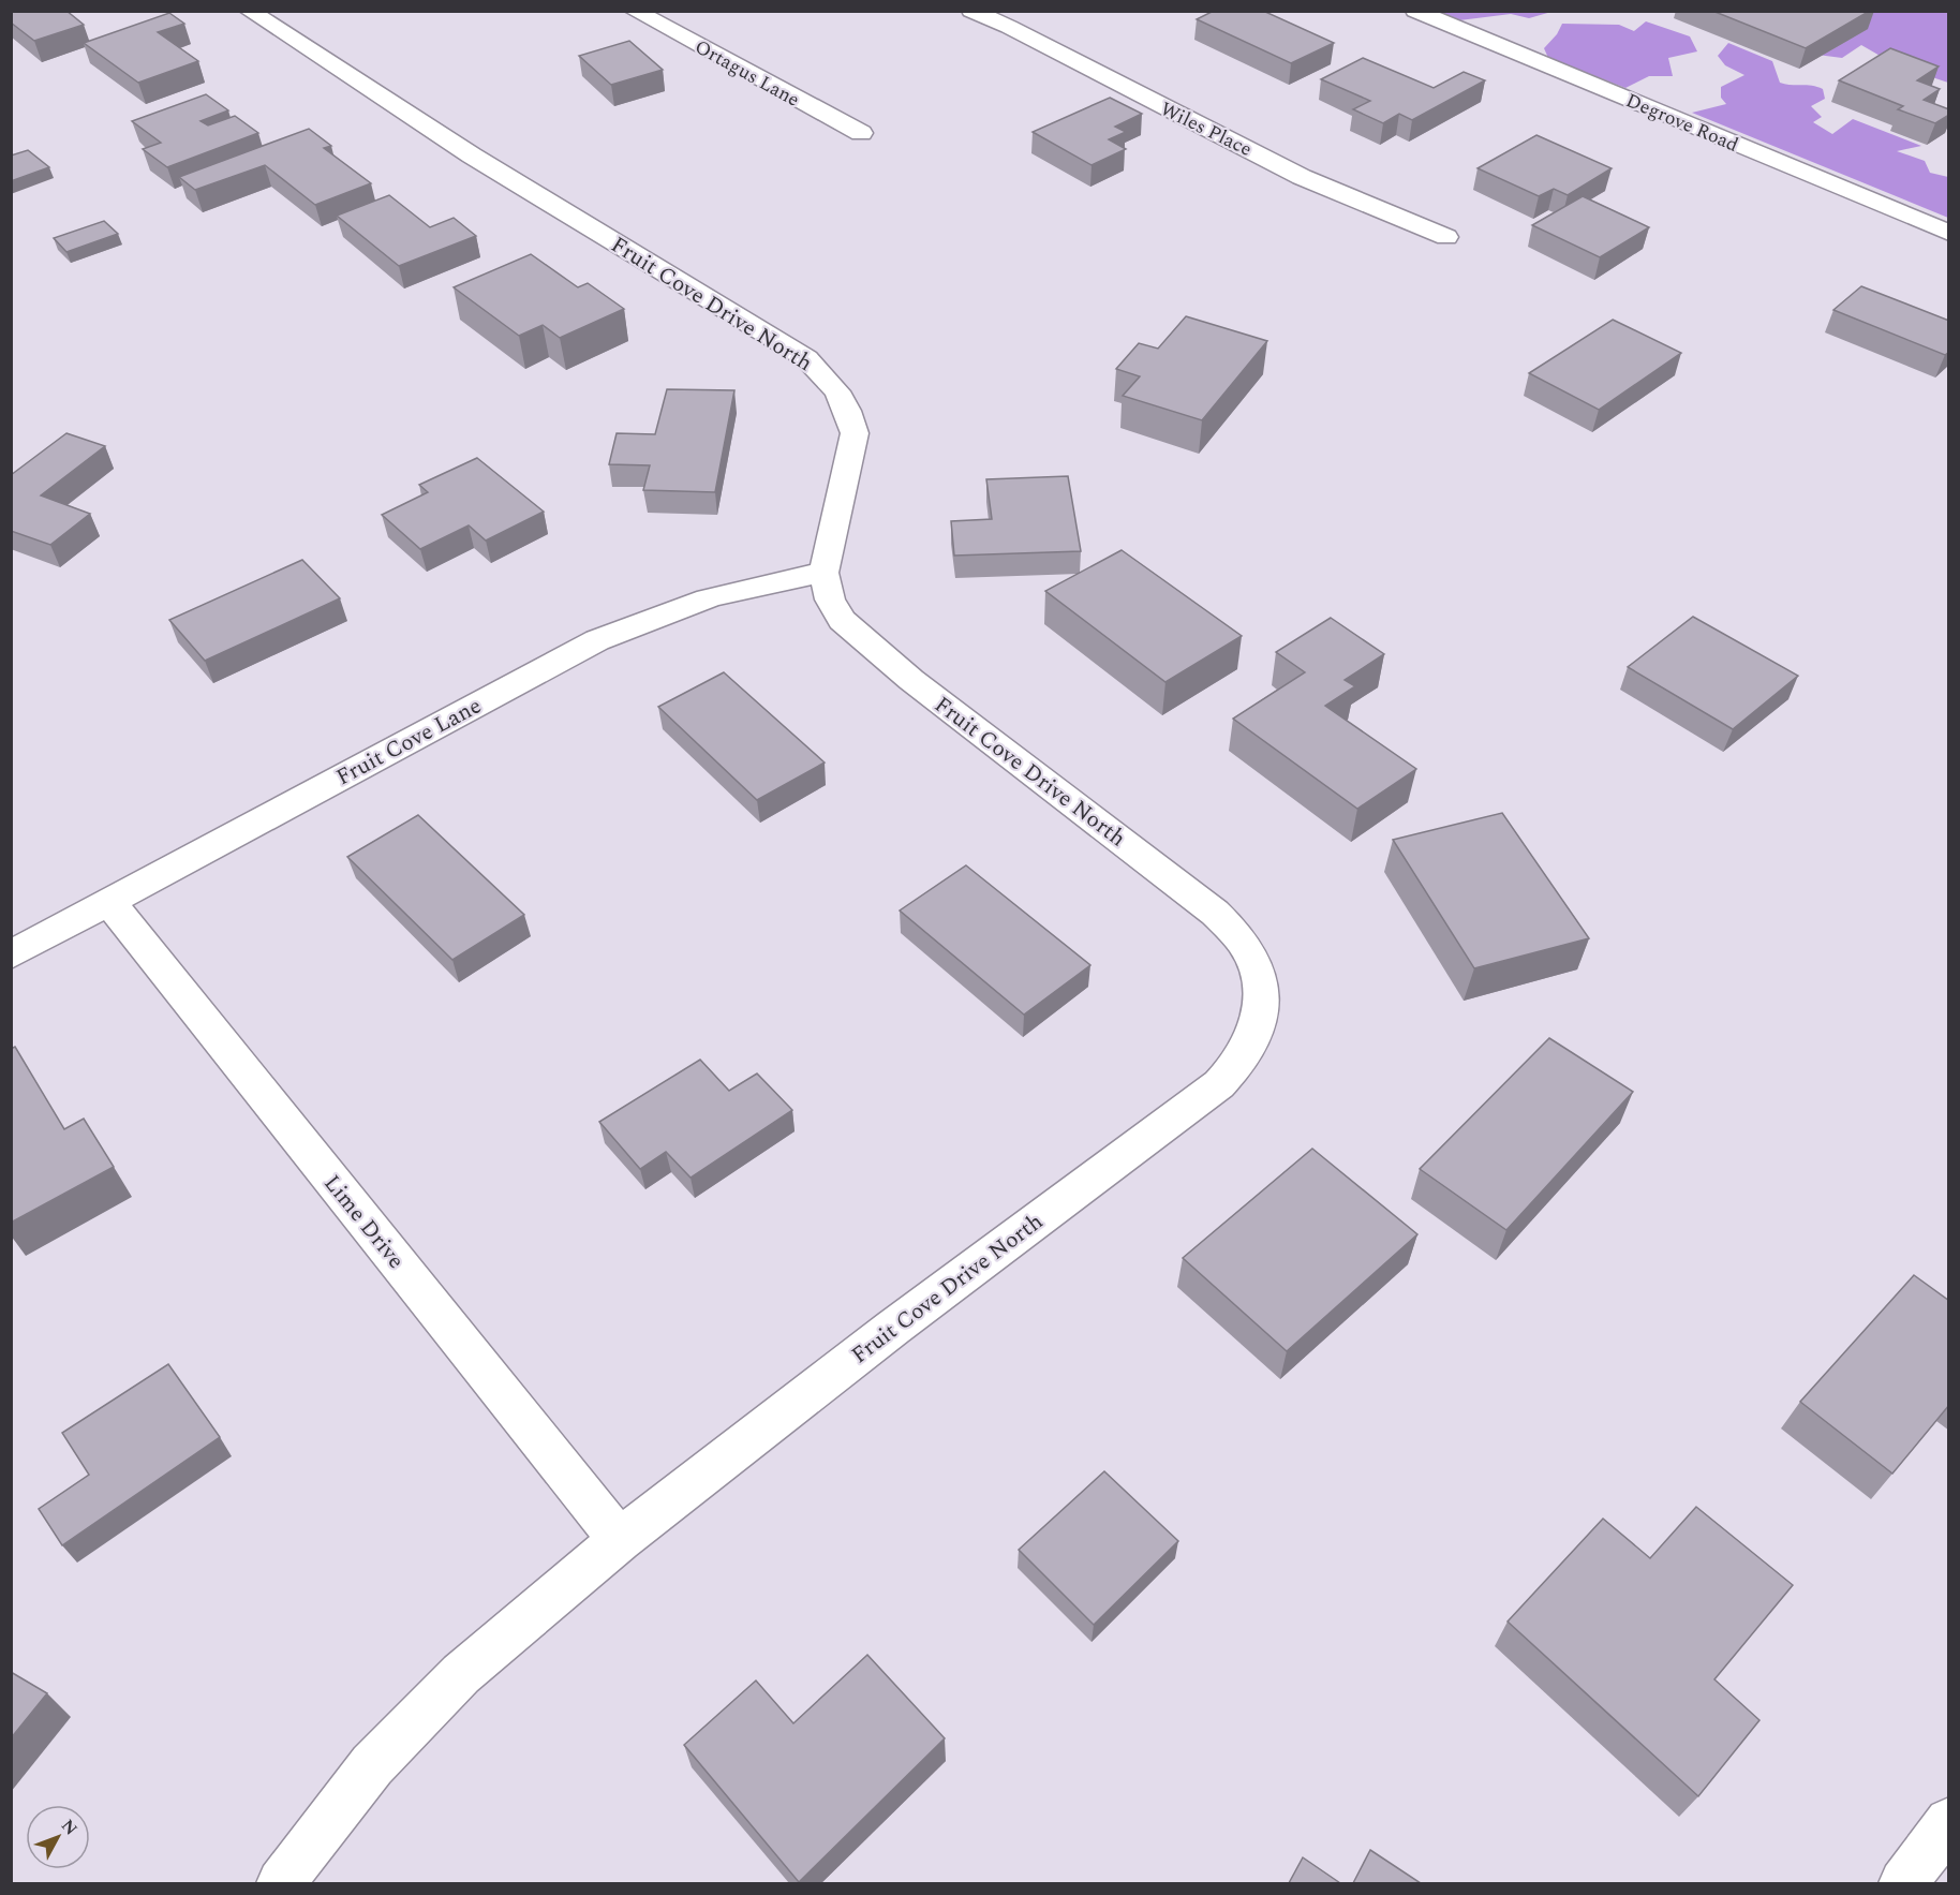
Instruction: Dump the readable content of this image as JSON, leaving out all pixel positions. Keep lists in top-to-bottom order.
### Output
{
  "streets": {
    "street": [
      "Ortagus Lane",
      "Degrove Road",
      "Wiles Place",
      "Fruit Cove Drive North",
      "Fruit Cove Lane",
      "Lime Drive"
    ]
  },
  "crossings": [
    ["Fruit Cove Drive North", "Fruit Cove Lane"],
    ["Fruit Cove Drive North", "Lime Drive"],
    ["Fruit Cove Lane", "Lime Drive"]
  ],
  "north": "top right"
}
